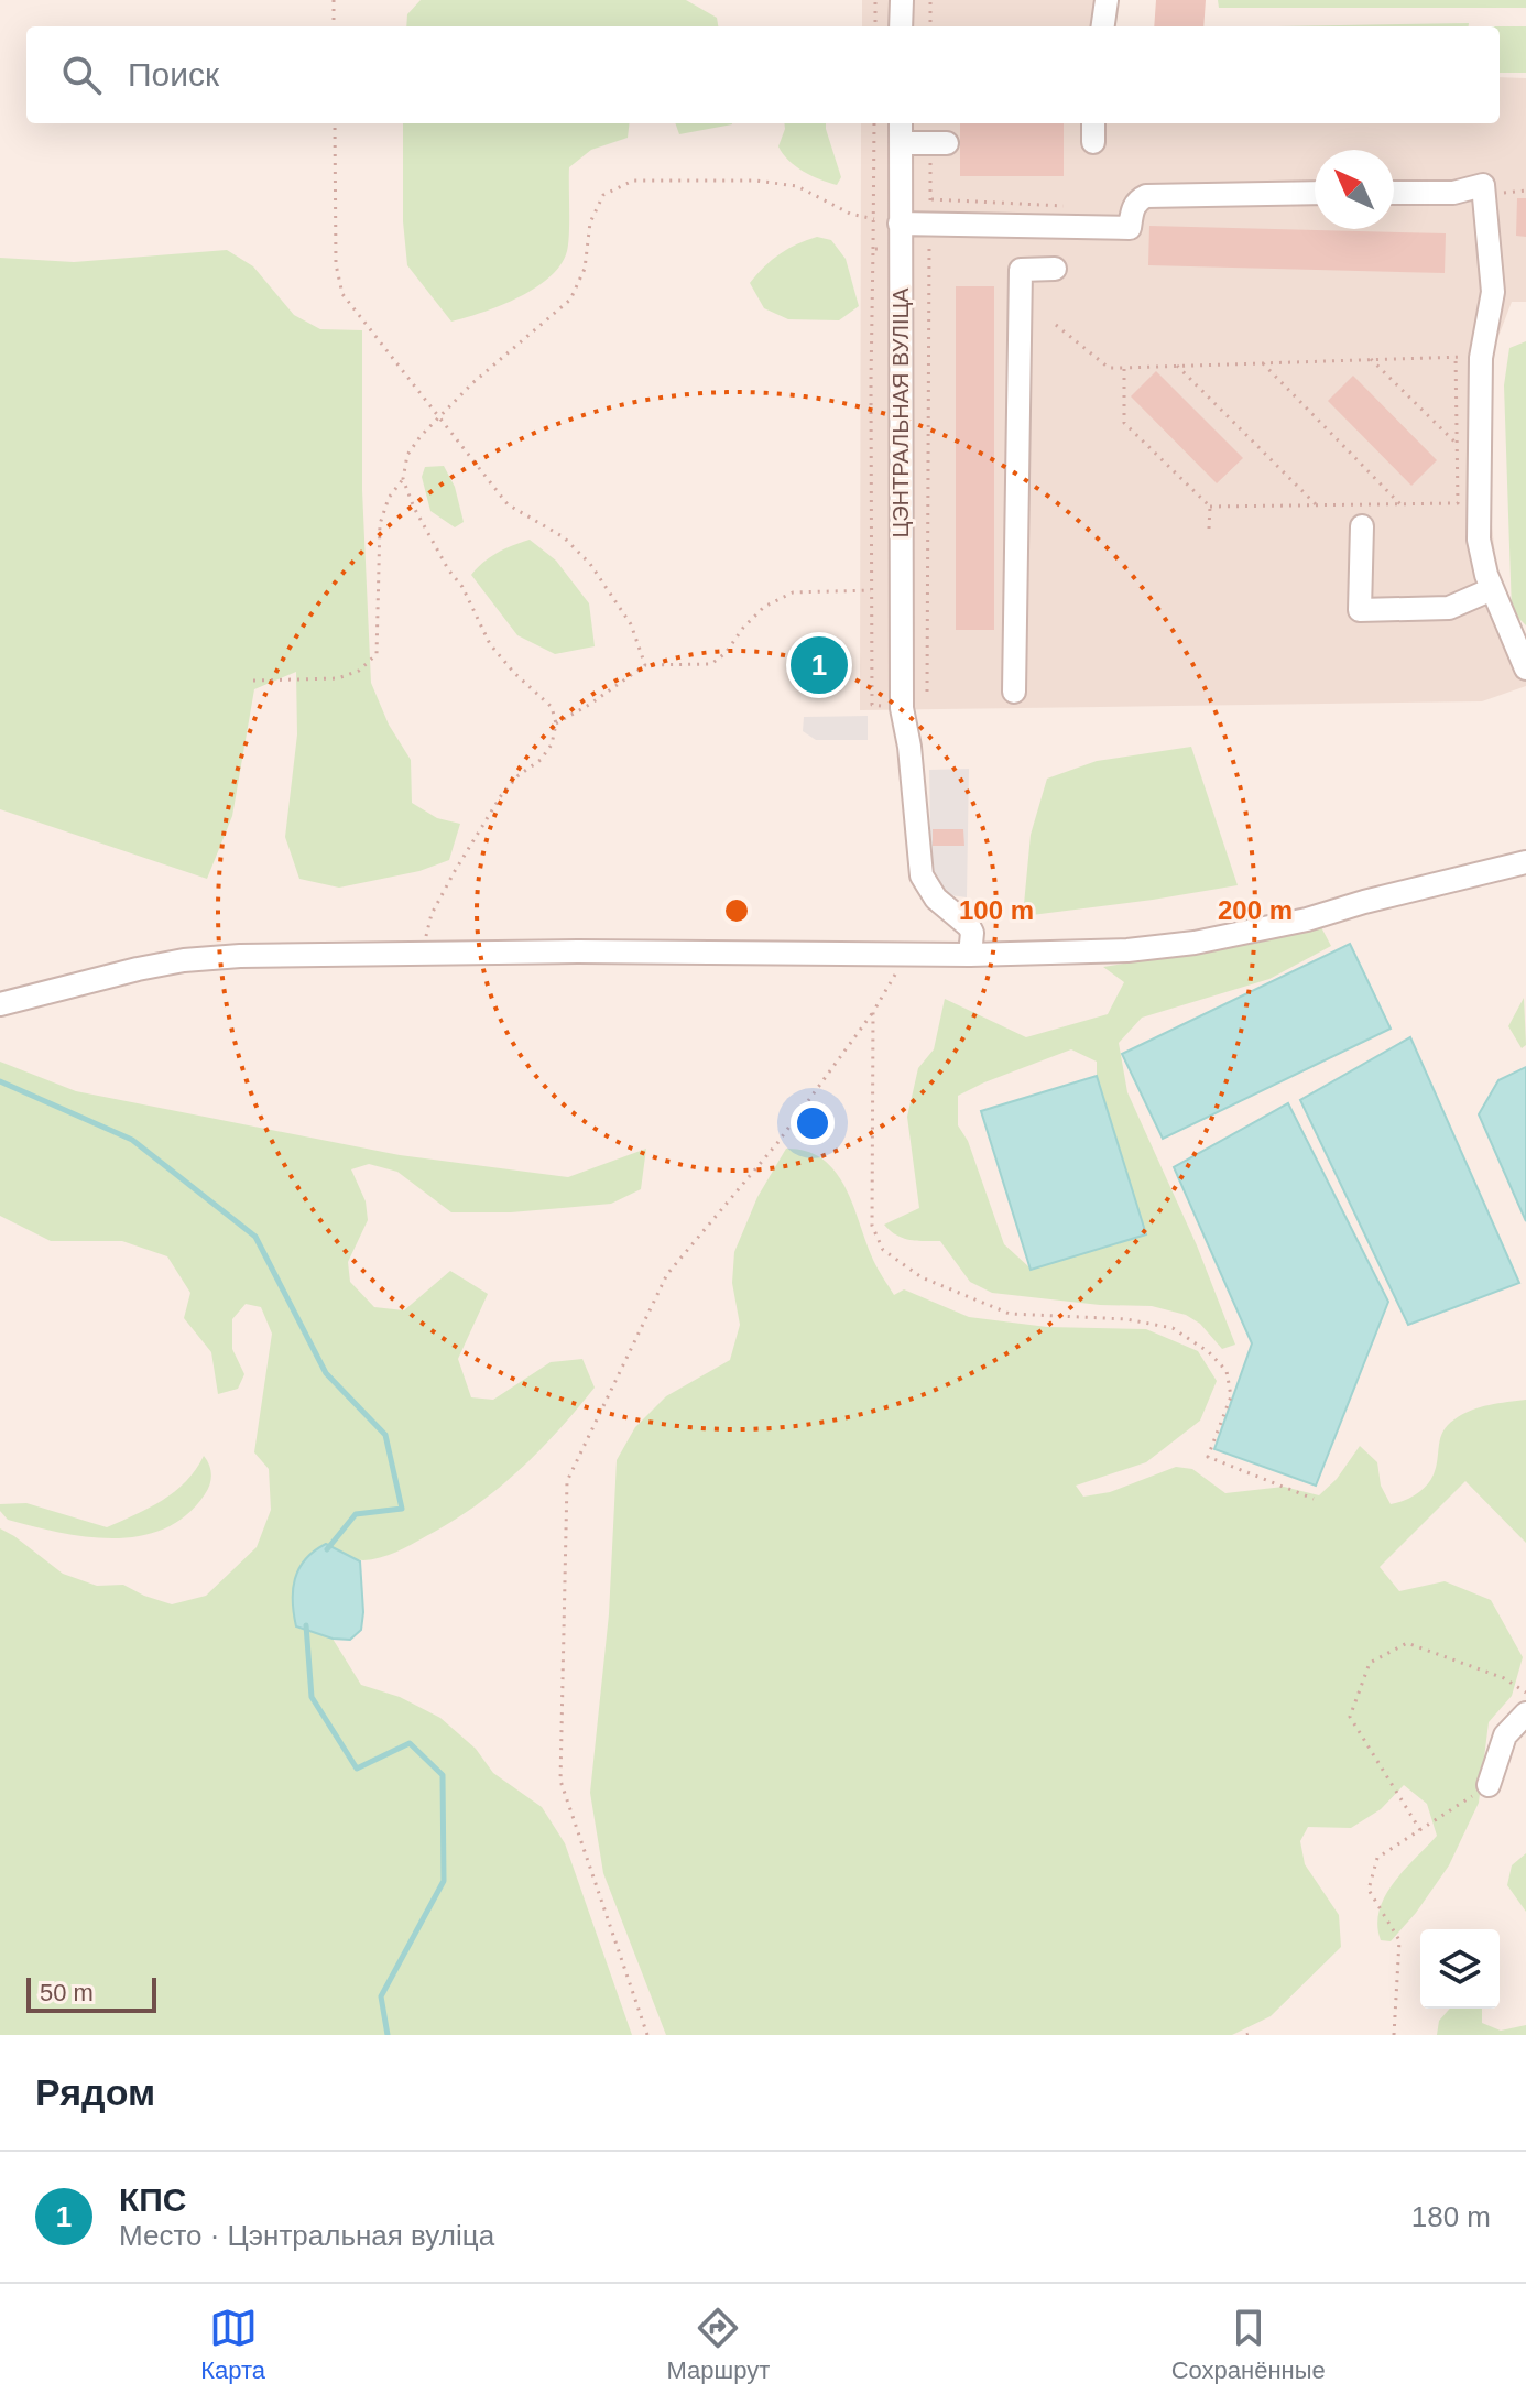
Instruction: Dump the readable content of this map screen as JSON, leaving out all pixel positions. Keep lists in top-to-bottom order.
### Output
{
  "streets": {
    "street": ["ЦЭНТРАЛЬНАЯ ВУЛІЦА"]
  },
  "scale_bar": "50 m",
  "north": "top left",
  "page": {
    "search": "Поиск",
    "pins": "1",
    "scale": "50 m",
    "heading": "Рядом",
    "list": [
      {
        "mark": "1",
        "name": "КПС",
        "note": "Место · Цэнтральная вуліца",
        "value": "180 m"
      }
    ],
    "nav": ["Карта", "Маршрут", "Сохранённые"]
  },
  "rings": ["100 m", "200 m"]
}
